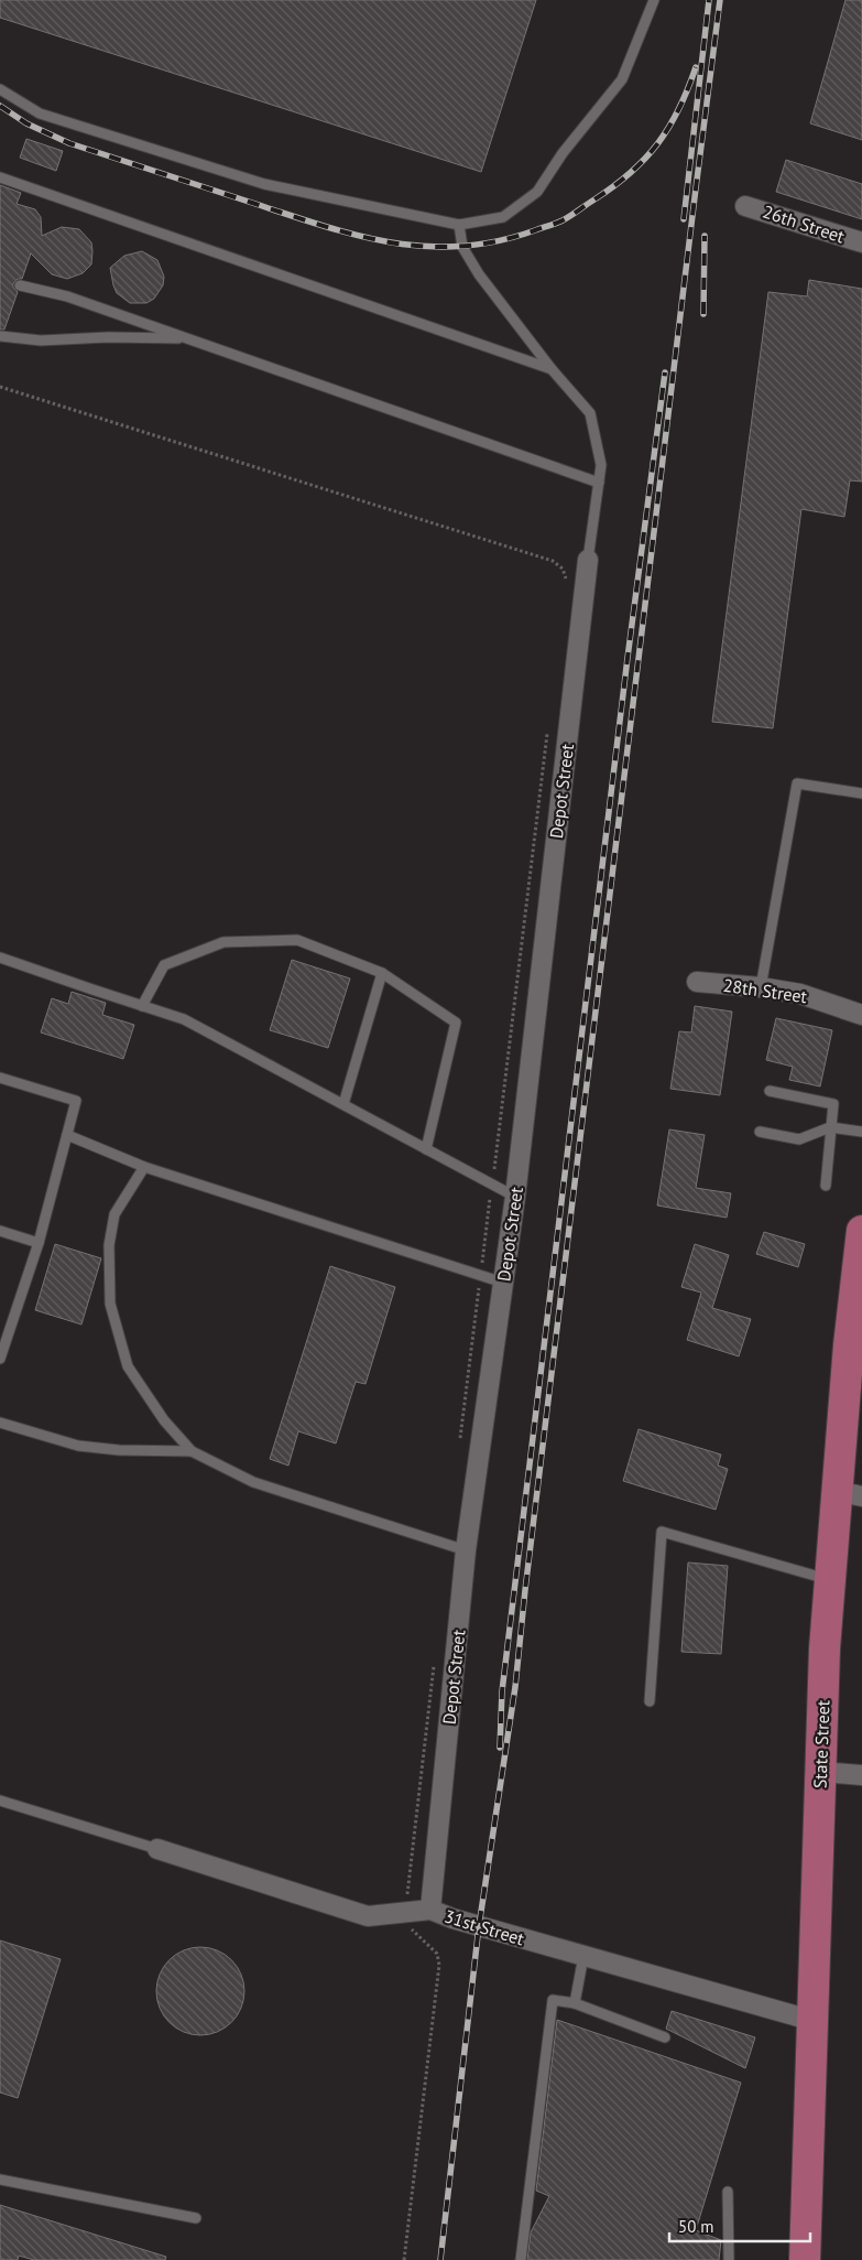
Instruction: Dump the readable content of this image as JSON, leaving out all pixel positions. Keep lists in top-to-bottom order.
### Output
{
  "streets": {
    "main road": ["State Street"],
    "street": [
      "26th Street",
      "Depot Street",
      "28th Street",
      "31st Street"
    ]
  },
  "crossings": [
    ["Depot Street", "31st Street"],
    ["State Street", "31st Street"]
  ],
  "scale_bar": "50 m"
}
